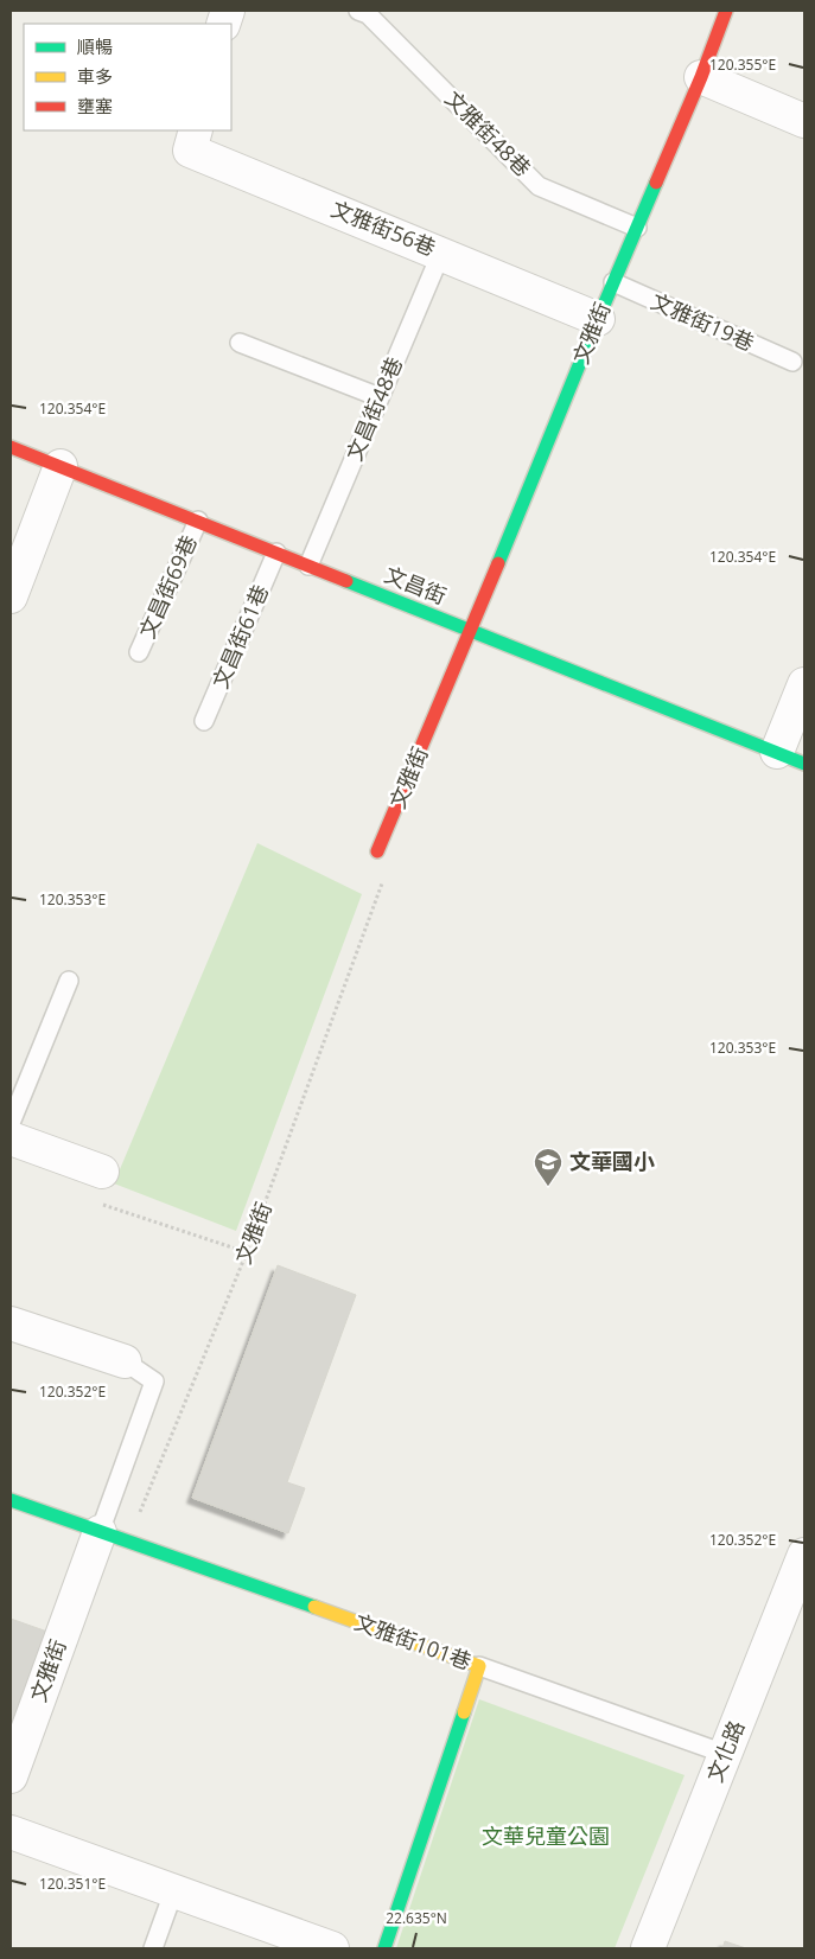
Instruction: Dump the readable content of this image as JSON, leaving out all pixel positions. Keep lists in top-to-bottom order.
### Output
{
  "streets": {
    "street": [
      "文雅街56巷",
      "文雅街",
      "文昌街",
      "文雅街101巷",
      "文化路"
    ],
    "lane": [
      "文雅街48巷",
      "文雅街19巷",
      "文昌街48巷",
      "文昌街69巷",
      "文昌街61巷"
    ]
  },
  "crossings": [
    ["文雅街48巷", "文雅街"],
    ["文雅街56巷", "文雅街"],
    ["文雅街56巷", "文昌街48巷"],
    ["文雅街19巷", "文雅街"],
    ["文雅街", "文昌街"],
    ["文雅街", "文雅街101巷"],
    ["文昌街48巷", "文昌街"],
    ["文昌街", "文昌街69巷"],
    ["文昌街", "文昌街61巷"],
    ["文雅街101巷", "文化路"]
  ],
  "parks": ["文華兒童公園"],
  "places": {
    "school or university": ["文華國小"]
  },
  "legend": ["順暢", "車多", "壅塞"],
  "coordinates": [
    "120.355°E",
    "120.354°E",
    "120.353°E",
    "120.352°E",
    "120.351°E",
    "22.635°N"
  ]
}
